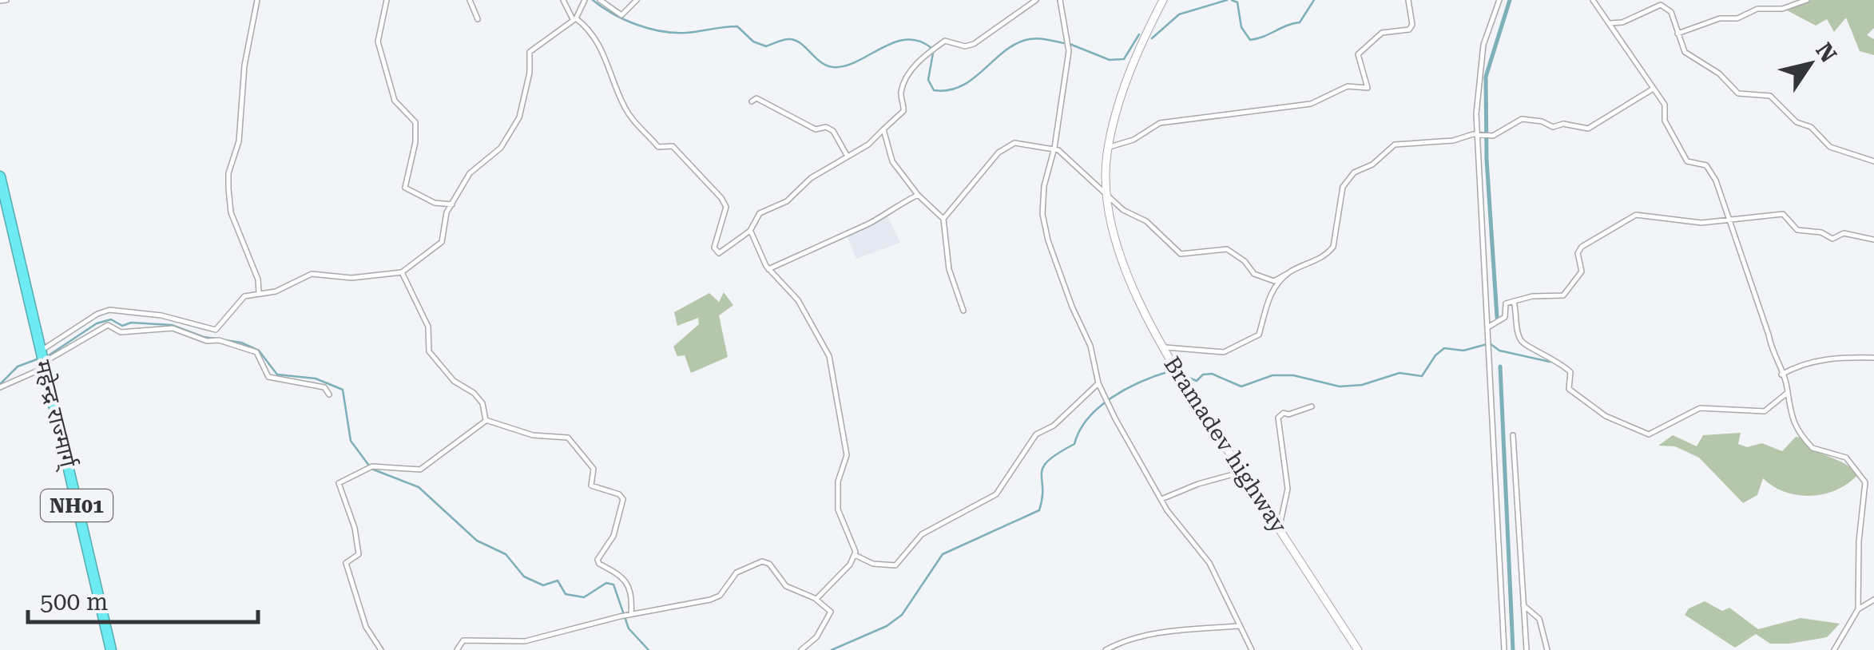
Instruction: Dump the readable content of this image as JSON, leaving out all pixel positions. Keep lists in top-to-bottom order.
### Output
{
  "streets": {
    "highway": ["महेन्द्र राज्मार्ग्", "NH01"],
    "street": ["Bramadev highway"]
  },
  "scale_bar": "500 m",
  "north": "top right"
}
